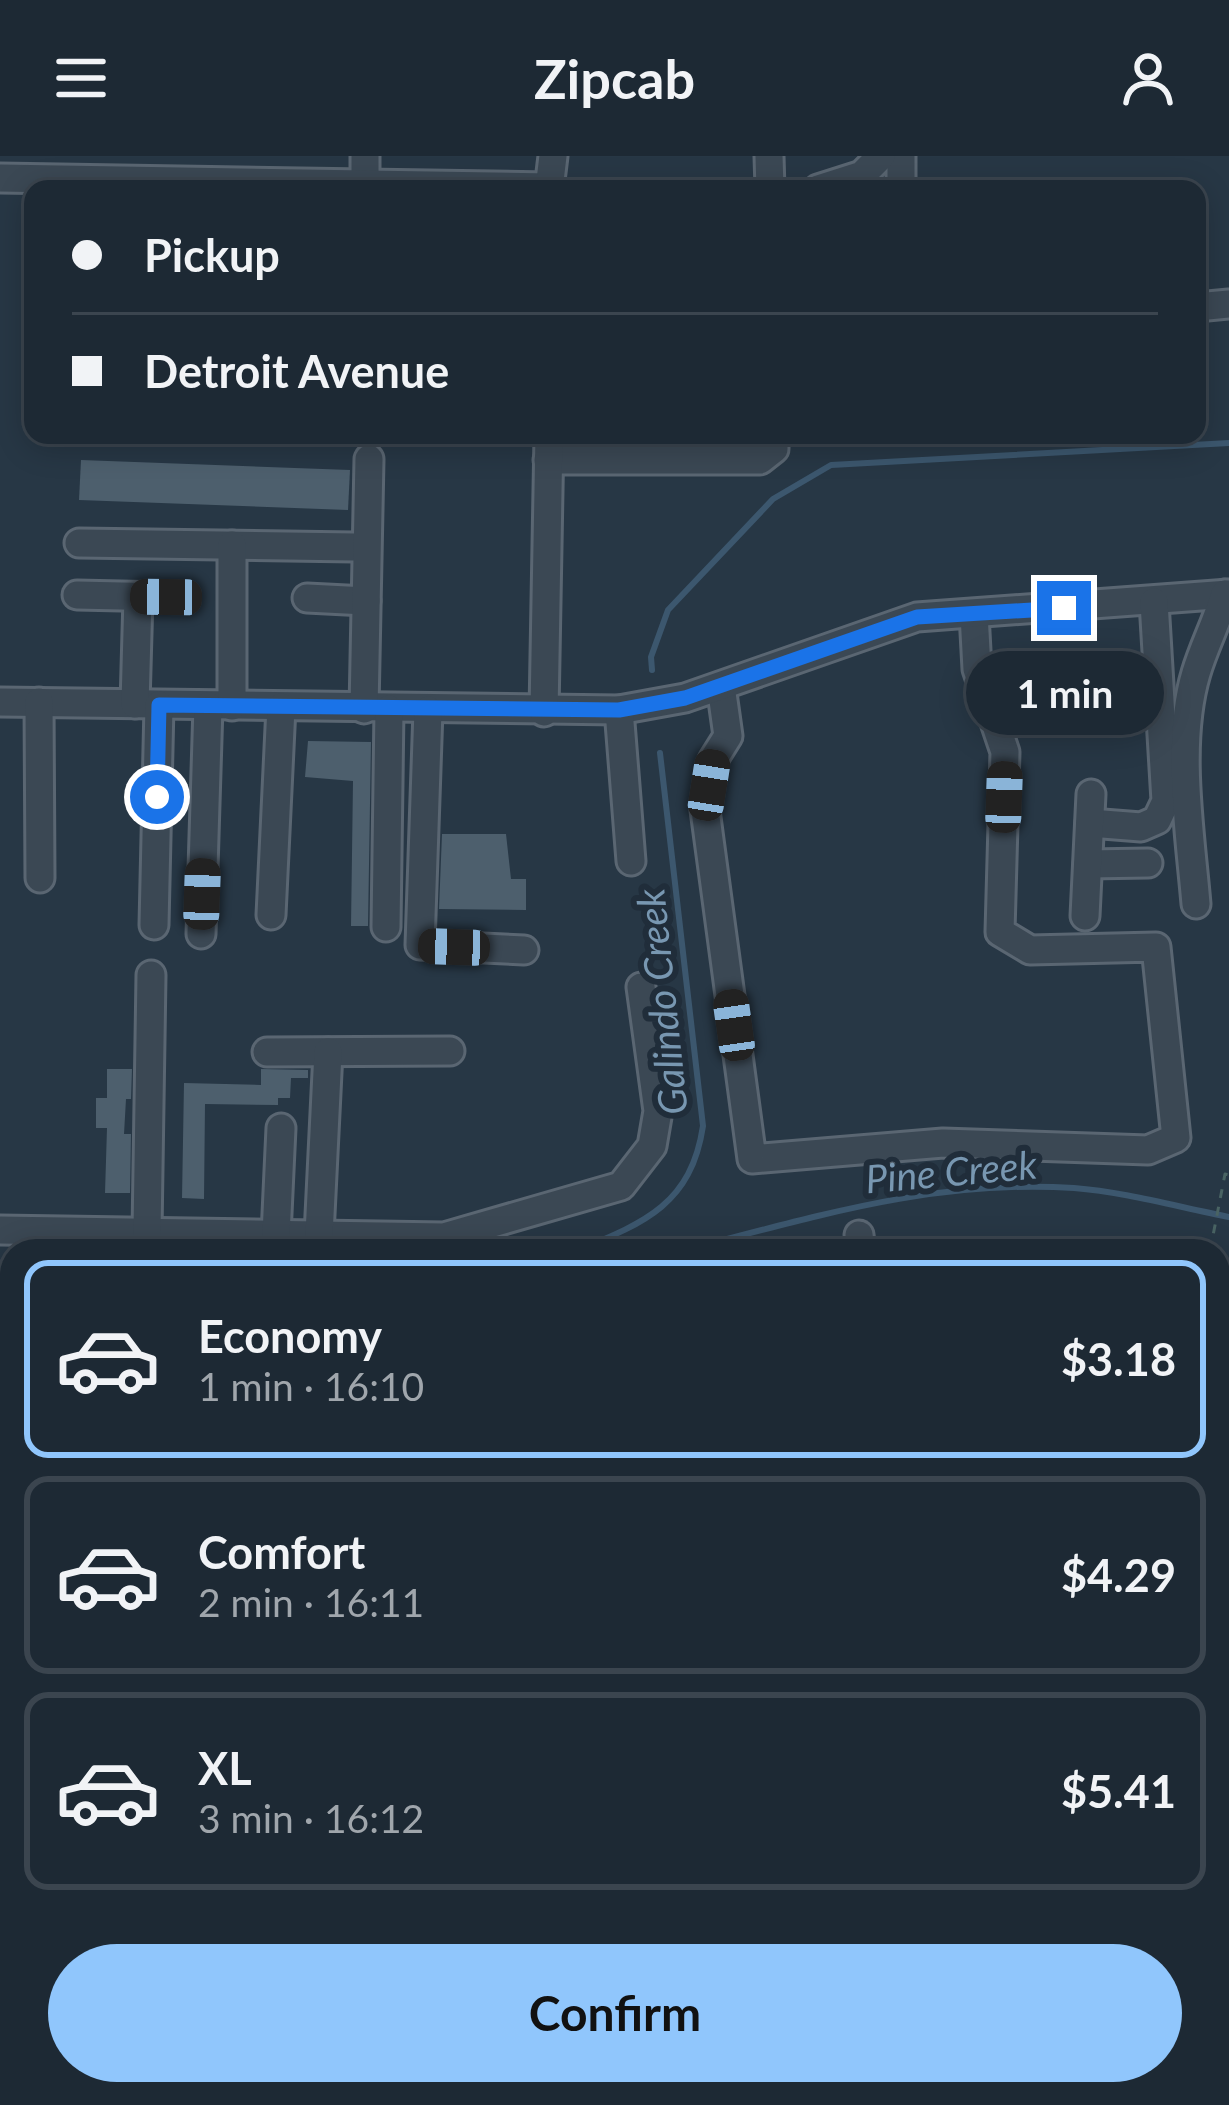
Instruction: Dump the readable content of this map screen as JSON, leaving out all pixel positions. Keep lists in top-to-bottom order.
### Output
{
  "water": ["Galindo Creek", "Pine Creek"],
  "page": {
    "header": "Zipcab",
    "banner": ["Pickup", "Detroit Avenue"],
    "bubble": "1 min",
    "list": [
      {
        "name": "Economy",
        "note": "1 min · 16:10",
        "value": "$3.18"
      },
      {
        "name": "Comfort",
        "note": "2 min · 16:11",
        "value": "$4.29"
      },
      {
        "name": "XL",
        "note": "3 min · 16:12",
        "value": "$5.41"
      }
    ],
    "buttons": "Confirm"
  }
}
